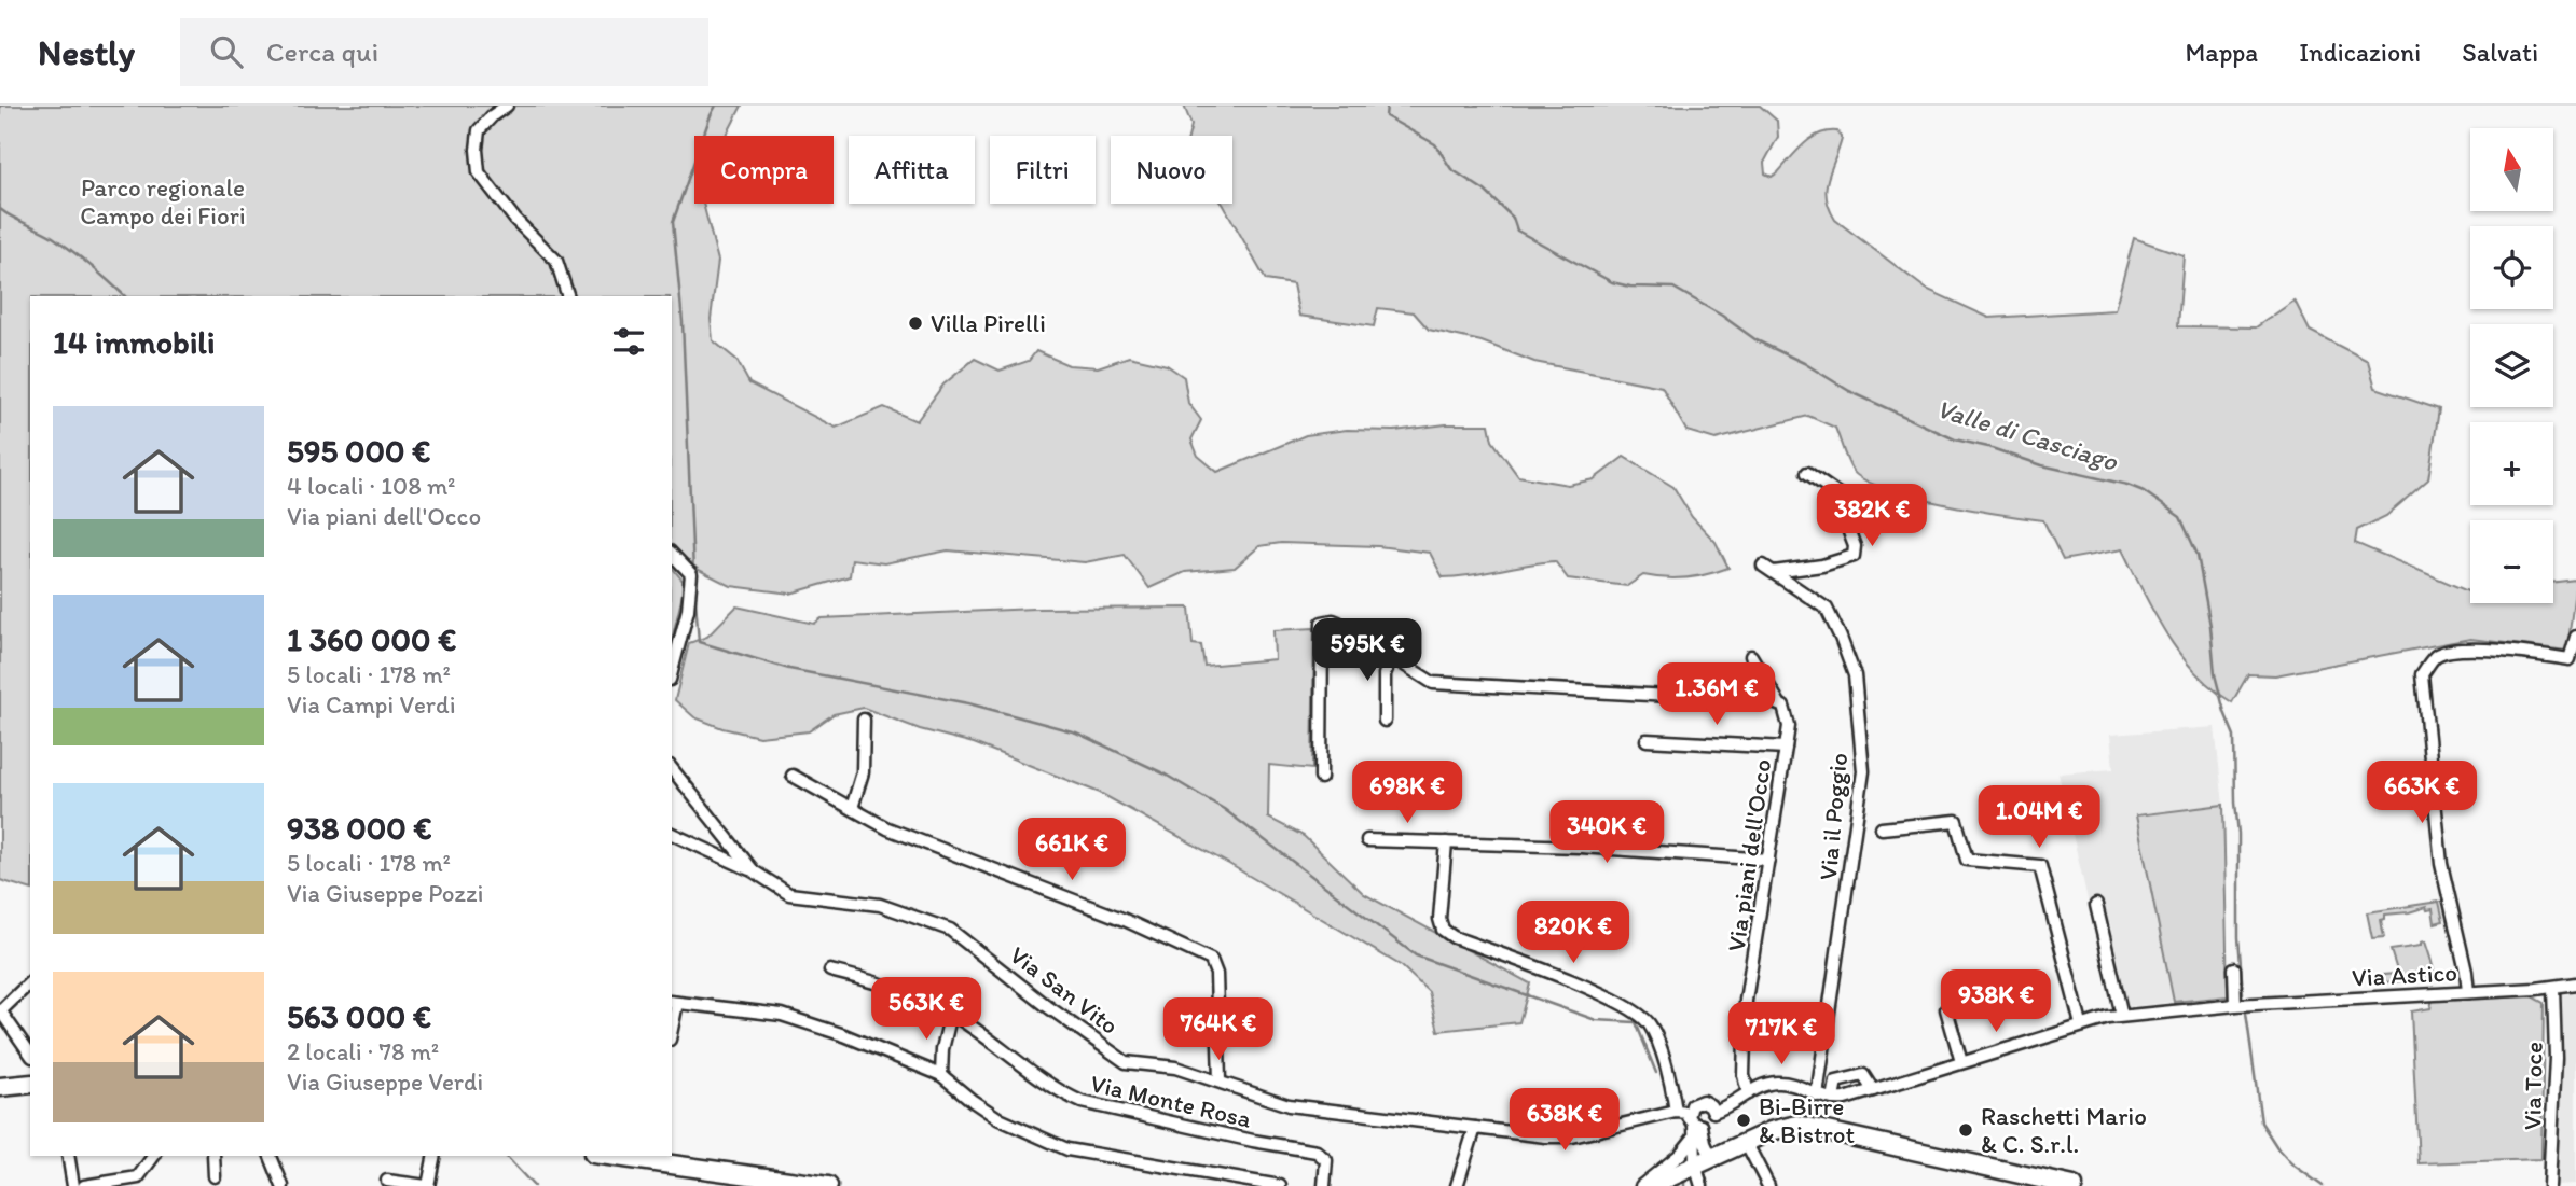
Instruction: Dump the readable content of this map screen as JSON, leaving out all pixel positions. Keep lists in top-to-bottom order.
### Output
{
  "streets": {
    "street": [
      "Via il Poggio",
      "Via piani dell'Occo",
      "Via Astico",
      "Via San Vito",
      "Via Toce",
      "Via Monte Rosa"
    ]
  },
  "crossings": [
    ["Via Astico", "Via Toce"]
  ],
  "water": ["Valle di Casciago"],
  "parks": ["Parco regionale Campo dei Fiori"],
  "places": ["Villa Pirelli", "Bi-Birre & Bistrot", "Raschetti Mario & C. S.r.l."],
  "north": "top",
  "page": {
    "header": "Nestly",
    "search": "Cerca qui",
    "nav": ["Mappa", "Indicazioni", "Salvati"],
    "map_buttons": ["+", "−"],
    "chip": [
      "Compra",
      "Affitta",
      "Filtri",
      "Nuovo"
    ],
    "heading": "14 immobili",
    "list": [
      {
        "name": "595 000 €",
        "note": "4 locali · 108 m² · Via piani dell'Occo"
      },
      {
        "name": "1 360 000 €",
        "note": "5 locali · 178 m² · Via Campi Verdi"
      },
      {
        "name": "938 000 €",
        "note": "5 locali · 178 m² · Via Giuseppe Pozzi"
      },
      {
        "name": "563 000 €",
        "note": "2 locali · 78 m² · Via Giuseppe Verdi"
      }
    ],
    "price": [
      "382K €",
      "595K €",
      "1.36M €",
      "698K €",
      "663K €",
      "1.04M €",
      "340K €",
      "661K €",
      "820K €",
      "938K €",
      "563K €",
      "764K €",
      "717K €",
      "638K €"
    ]
  }
}
